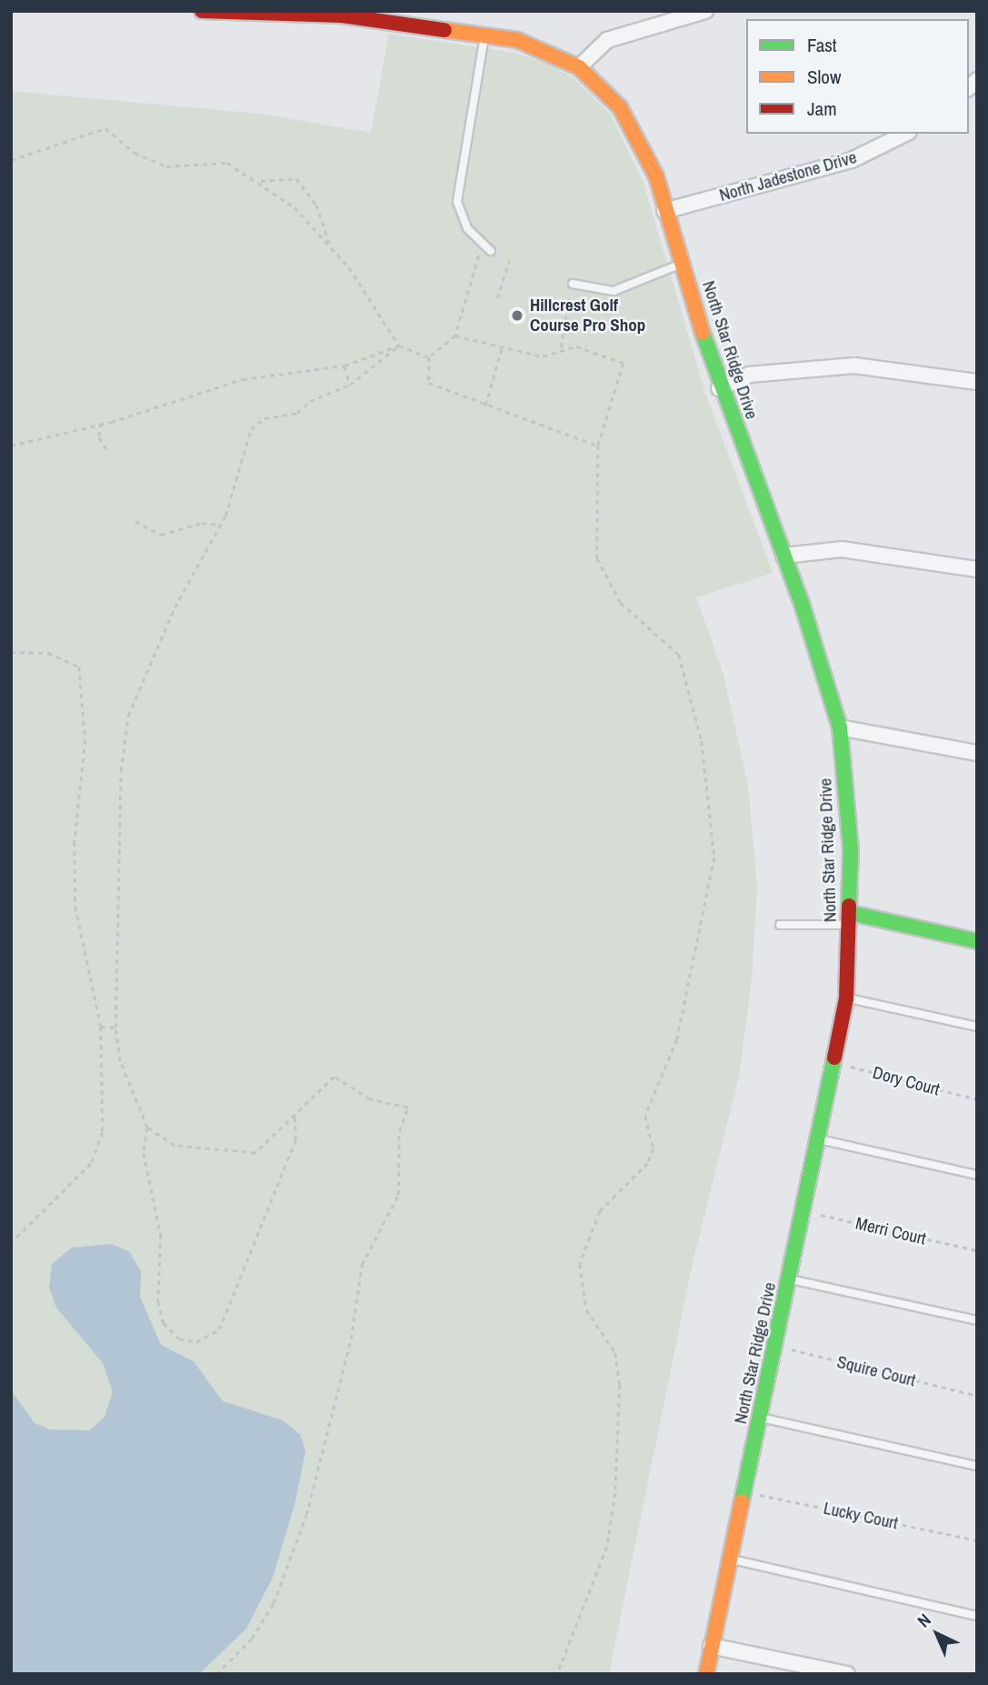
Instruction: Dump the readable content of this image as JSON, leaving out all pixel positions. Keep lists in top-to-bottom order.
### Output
{
  "streets": {
    "street": ["North Jadestone Drive", "North Star Ridge Drive"],
    "path": [
      "Dory Court",
      "Merri Court",
      "Squire Court",
      "Lucky Court"
    ]
  },
  "crossings": [
    ["North Jadestone Drive", "North Star Ridge Drive"],
    ["North Star Ridge Drive", "Dory Court"],
    ["North Star Ridge Drive", "Merri Court"],
    ["North Star Ridge Drive", "Squire Court"],
    ["North Star Ridge Drive", "Lucky Court"]
  ],
  "places": ["Hillcrest Golf Course Pro Shop"],
  "legend": ["Fast", "Slow", "Jam"],
  "north": "top left"
}
